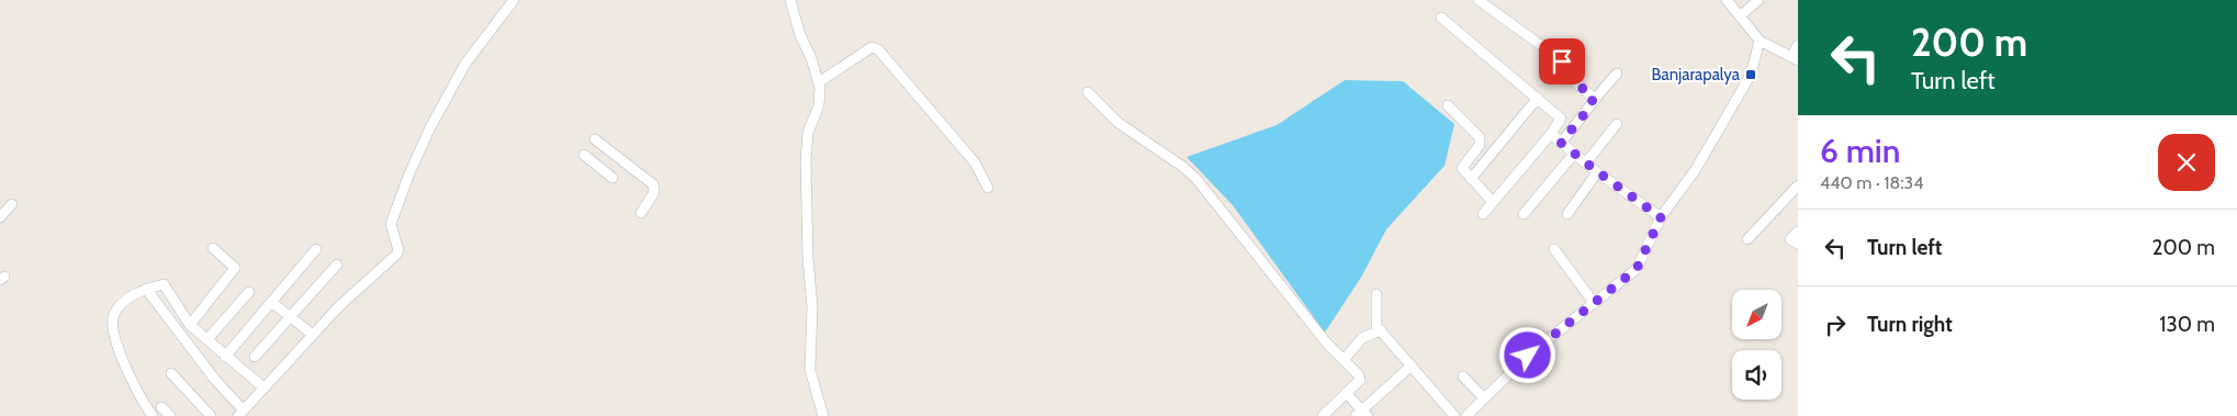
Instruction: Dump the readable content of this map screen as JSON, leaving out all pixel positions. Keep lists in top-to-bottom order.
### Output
{
  "places": {
    "transit": ["Banjarapalya"]
  },
  "north": "bottom left",
  "page": {
    "turn": ["200 m", "Turn left"],
    "heading": ["6 min", "440 m · 18:34"],
    "list": [
      {
        "name": "Turn left",
        "value": "200 m"
      },
      {
        "name": "Turn right",
        "value": "130 m"
      }
    ]
  }
}
